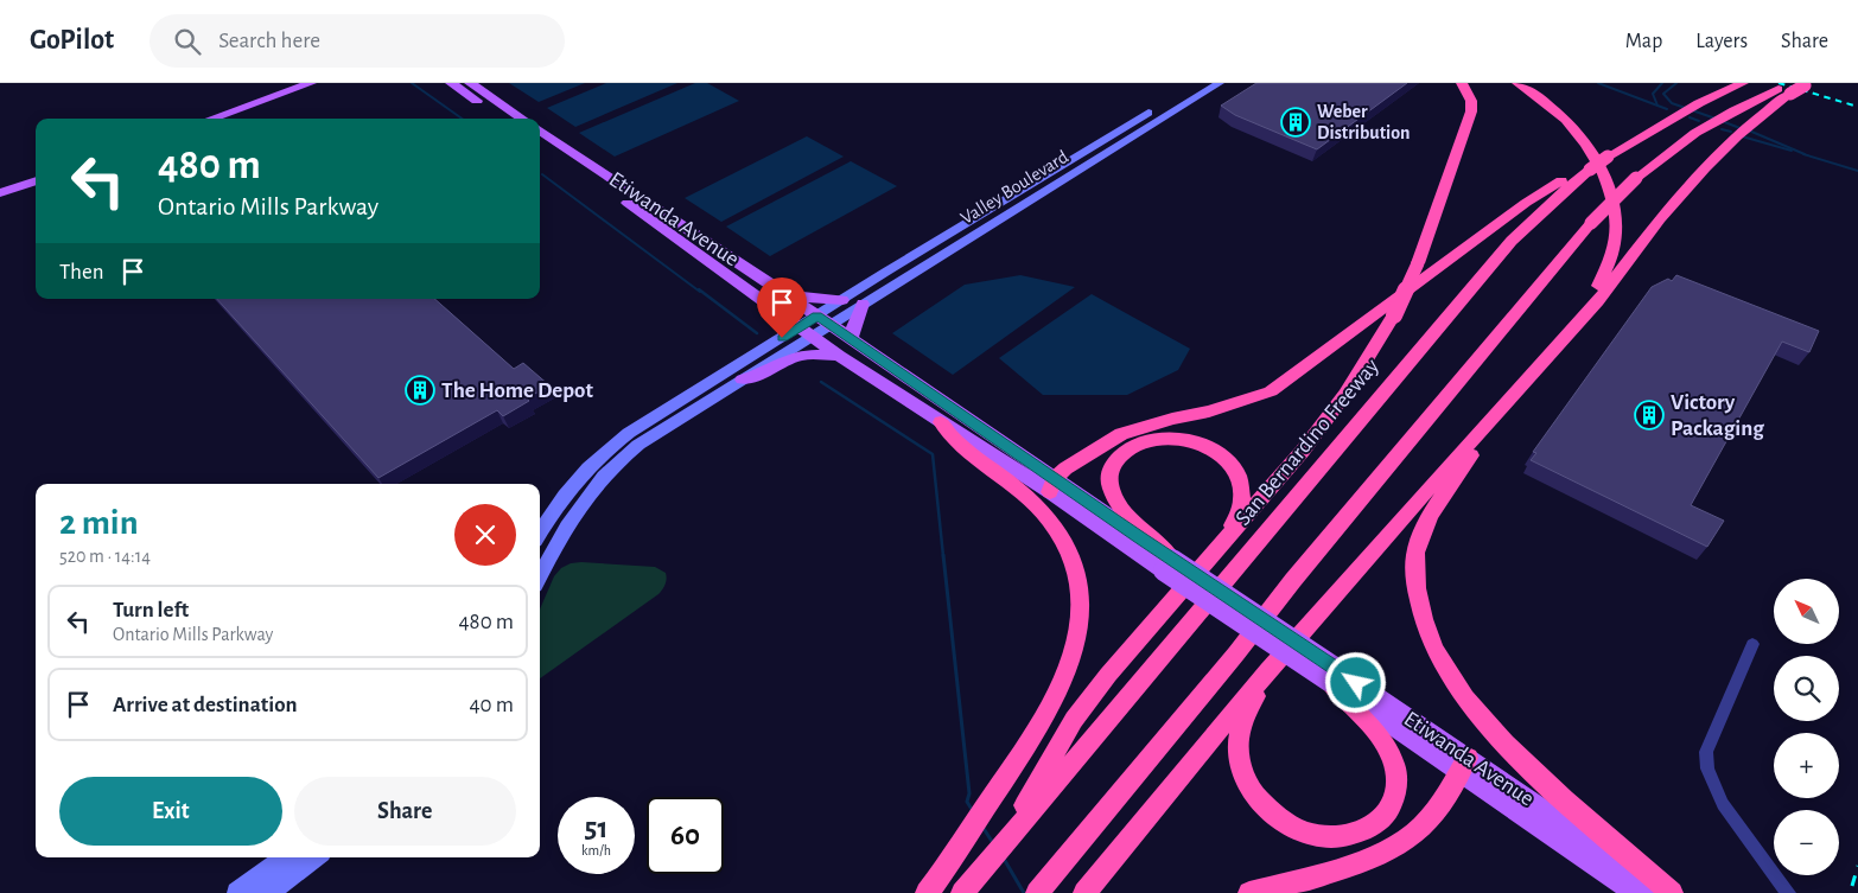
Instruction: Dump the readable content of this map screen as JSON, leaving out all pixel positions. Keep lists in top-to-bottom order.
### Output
{
  "streets": {
    "highway": ["San Bernardino Freeway"],
    "main road": ["Valley Boulevard", "Etiwanda Avenue"]
  },
  "crossings": [
    ["Valley Boulevard", "Etiwanda Avenue"]
  ],
  "places": {
    "building": ["Weber Distribution", "The Home Depot", "Victory Packaging"]
  },
  "north": "top left",
  "page": {
    "header": "GoPilot",
    "search": "Search here",
    "nav": ["Map", "Layers", "Share"],
    "turn": ["480 m", "Ontario Mills Parkway"],
    "then": "Then",
    "heading": ["2 min", "520 m · 14:14"],
    "map_buttons": ["+", "−"],
    "list": [
      {
        "name": "Turn left",
        "note": "Ontario Mills Parkway",
        "value": "480 m"
      },
      {
        "name": "Arrive at destination",
        "value": "40 m"
      }
    ],
    "buttons": ["Exit", "Share"],
    "speed": "51 km/h",
    "limit": "60"
  }
}
